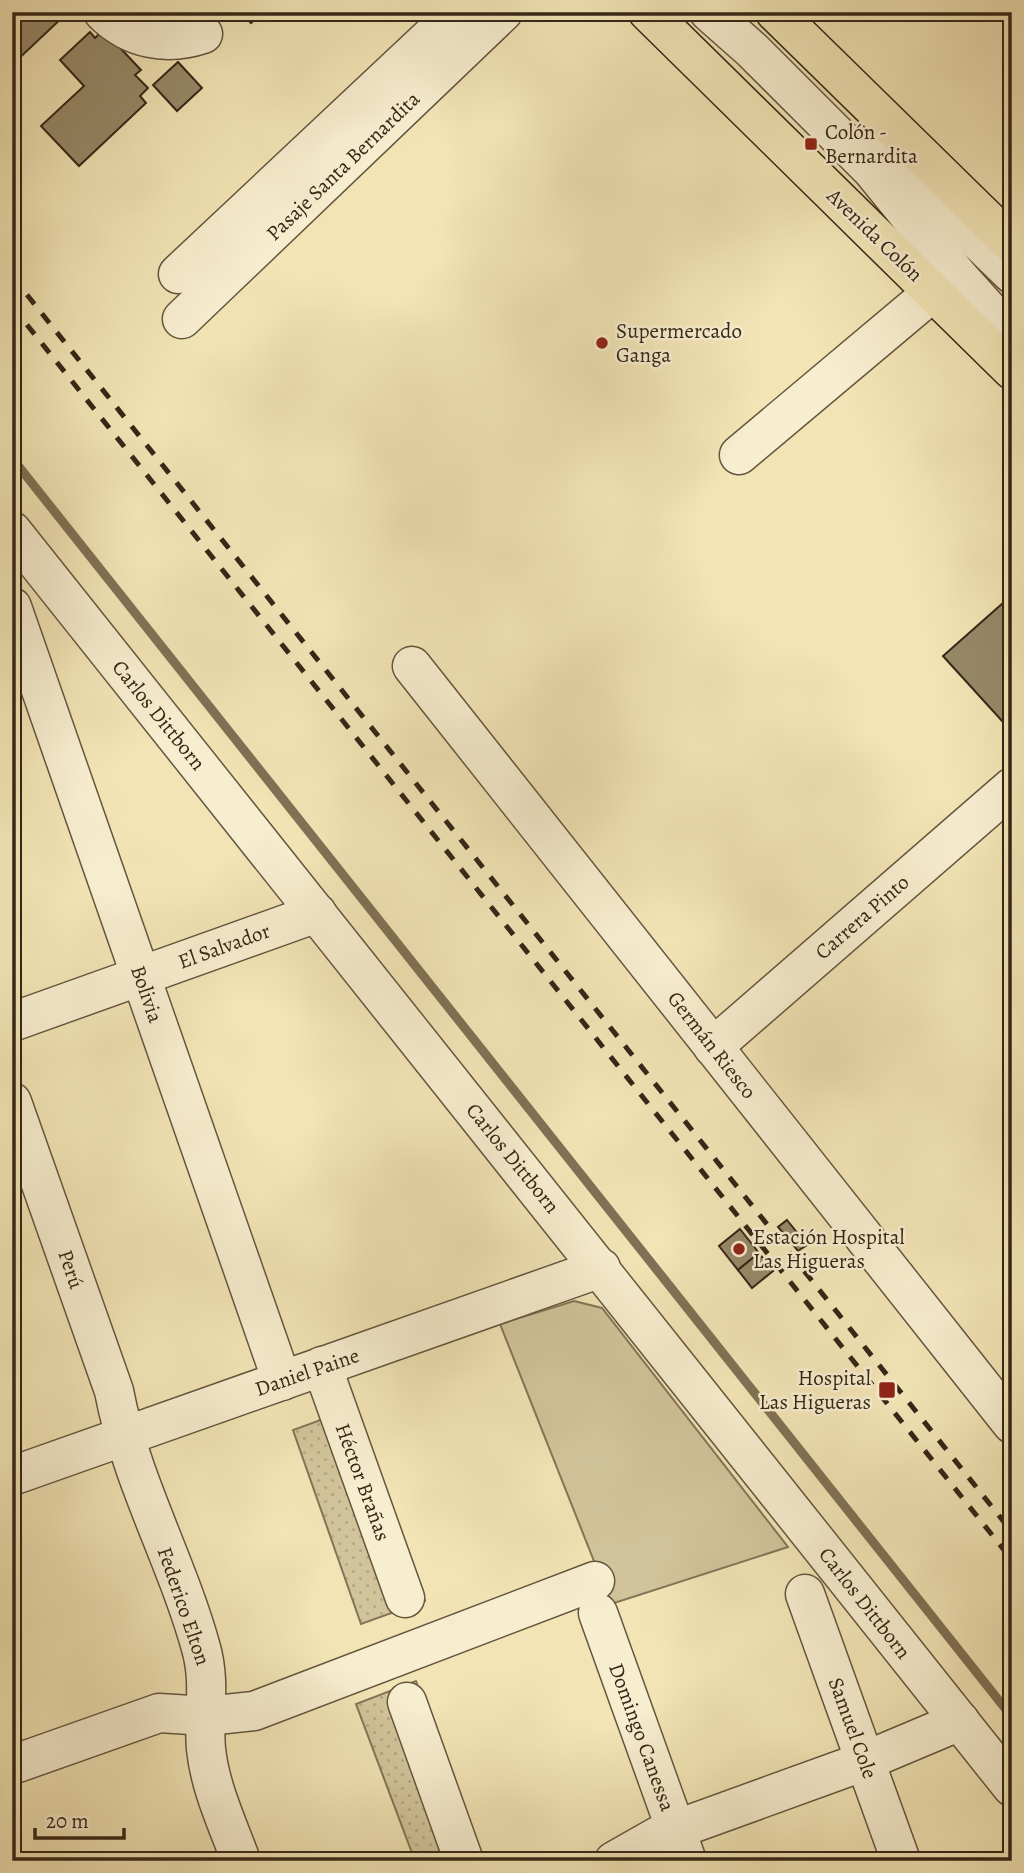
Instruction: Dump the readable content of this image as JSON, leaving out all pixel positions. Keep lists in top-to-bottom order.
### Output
{
  "streets": {
    "main road": ["Avenida Colón"],
    "street": [
      "Pasaje Santa Bernardita",
      "Carlos Dittborn",
      "Carrera Pinto",
      "El Salvador",
      "Bolivia",
      "Germán Riesco",
      "Perú",
      "Daniel Paine",
      "Héctor Brañas",
      "Federico Elton",
      "Samuel Cole",
      "Domingo Canessa"
    ]
  },
  "crossings": [
    ["Carlos Dittborn", "El Salvador"],
    ["Carlos Dittborn", "Daniel Paine"],
    ["Carrera Pinto", "Germán Riesco"],
    ["El Salvador", "Bolivia"],
    ["Bolivia", "Daniel Paine"],
    ["Perú", "Daniel Paine"],
    ["Perú", "Federico Elton"],
    ["Daniel Paine", "Héctor Brañas"],
    ["Daniel Paine", "Federico Elton"],
    ["Federico Elton", "Domingo Canessa"]
  ],
  "places": {
    "transit": ["Colón - Bernardita", "Hospital Las Higueras"],
    "other": ["Supermercado Ganga", "Estación Hospital Las Higueras"]
  },
  "scale_bar": "20 m"
}
